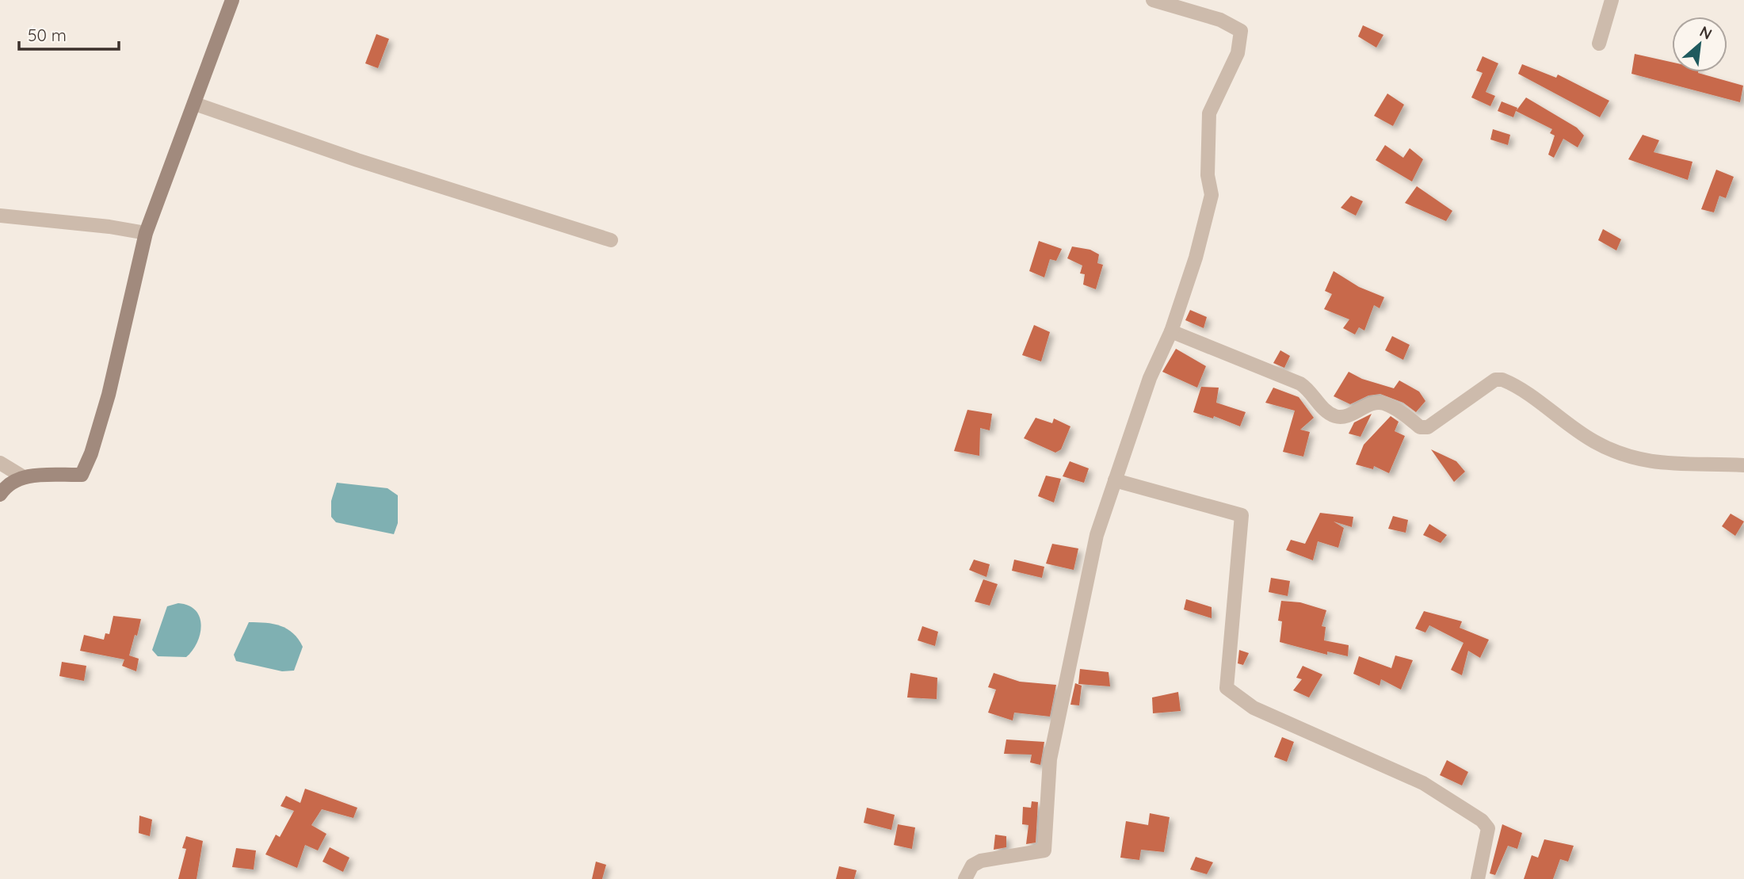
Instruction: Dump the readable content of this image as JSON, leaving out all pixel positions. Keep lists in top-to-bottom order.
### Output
{
  "scale_bar": "50 m",
  "north": "top right"
}
